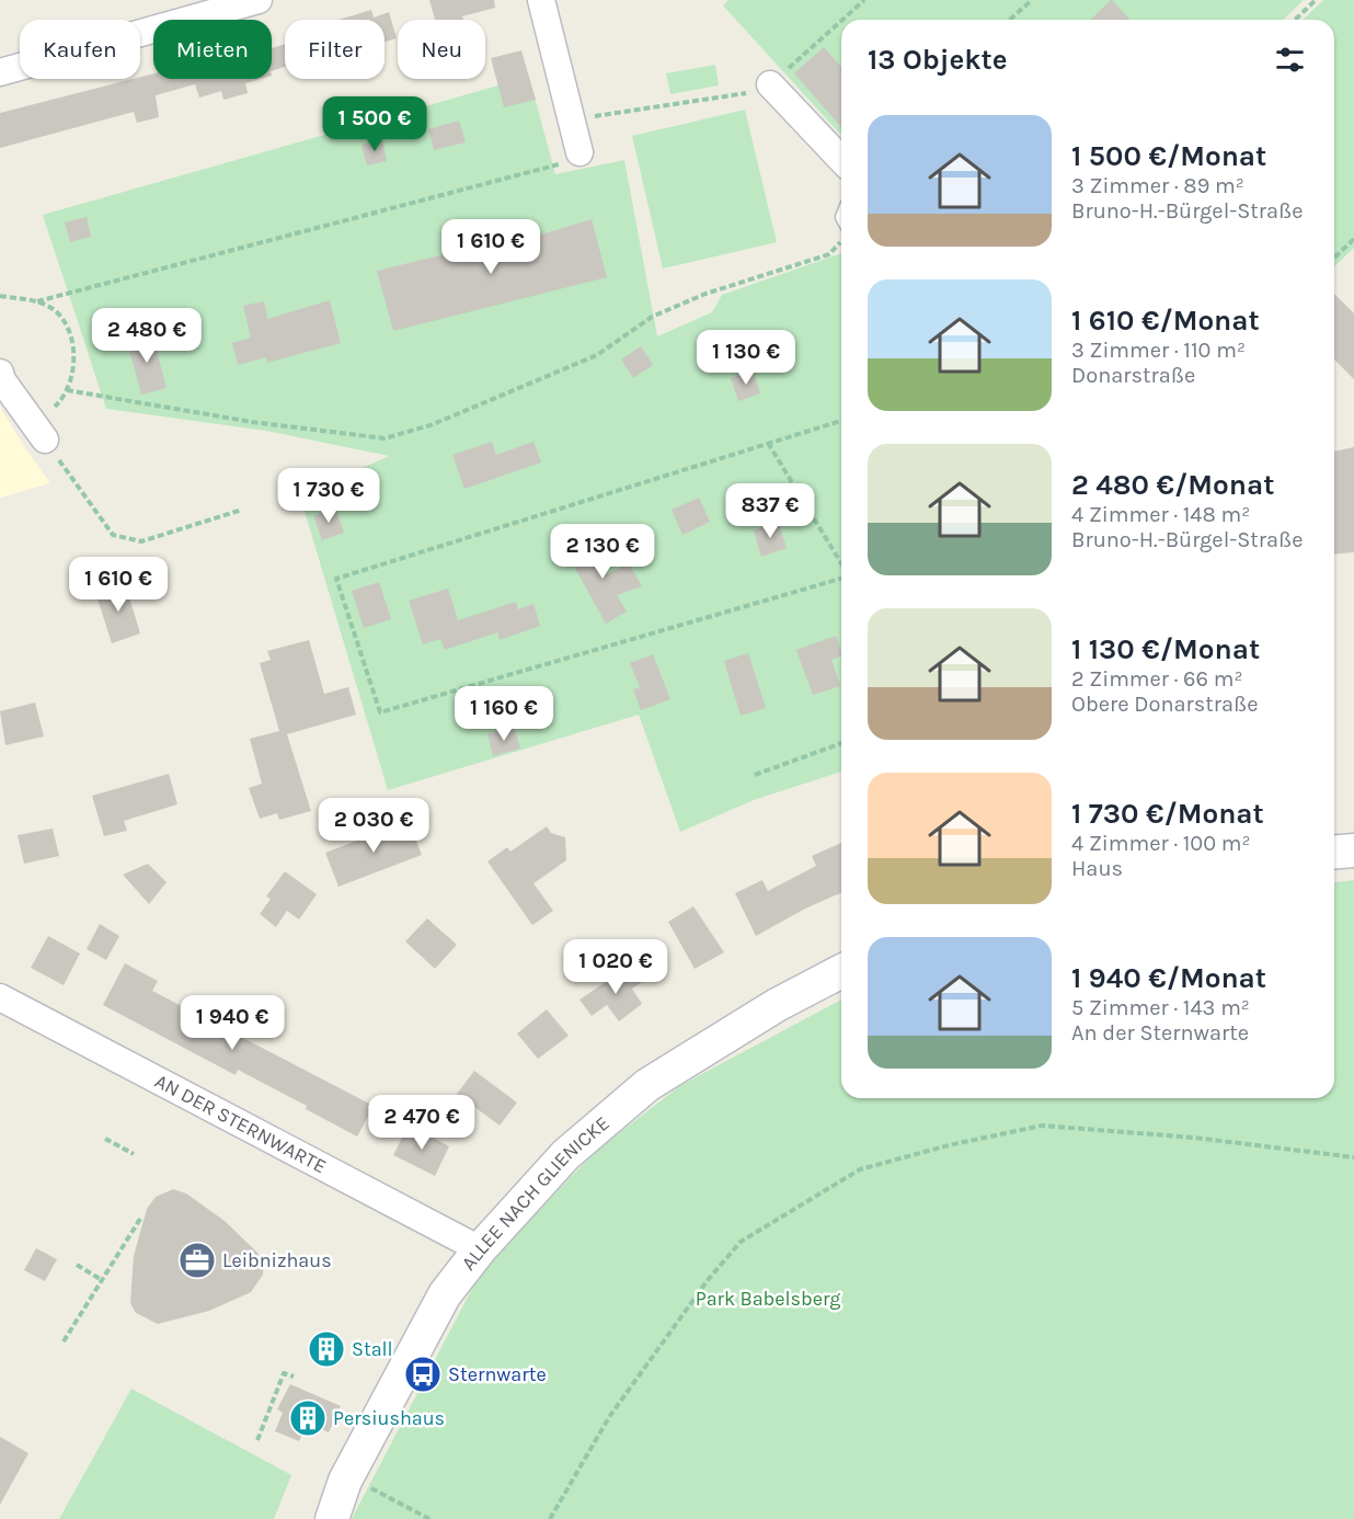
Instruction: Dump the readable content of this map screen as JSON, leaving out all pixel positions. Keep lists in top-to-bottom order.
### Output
{
  "streets": {
    "street": ["AN DER STERNWARTE", "ALLEE NACH GLIENICKE"]
  },
  "crossings": [
    ["AN DER STERNWARTE", "ALLEE NACH GLIENICKE"]
  ],
  "parks": ["Park Babelsberg"],
  "places": {
    "office": ["Leibnizhaus"],
    "building": ["Stall", "Persiushaus"],
    "bus stop": ["Sternwarte"]
  },
  "page": {
    "chip": [
      "Kaufen",
      "Mieten",
      "Filter",
      "Neu"
    ],
    "heading": "13 Objekte",
    "price": [
      "1 500 €",
      "1 610 €",
      "2 480 €",
      "1 130 €",
      "1 730 €",
      "837 €",
      "2 130 €",
      "1 610 €",
      "1 160 €",
      "2 030 €",
      "1 020 €",
      "1 940 €",
      "2 470 €"
    ],
    "list": [
      {
        "name": "1 500 €/Monat",
        "note": "3 Zimmer · 89 m² · Bruno-H.-Bürgel-Straße"
      },
      {
        "name": "1 610 €/Monat",
        "note": "3 Zimmer · 110 m² · Donarstraße"
      },
      {
        "name": "2 480 €/Monat",
        "note": "4 Zimmer · 148 m² · Bruno-H.-Bürgel-Straße"
      },
      {
        "name": "1 130 €/Monat",
        "note": "2 Zimmer · 66 m² · Obere Donarstraße"
      },
      {
        "name": "1 730 €/Monat",
        "note": "4 Zimmer · 100 m² · Haus"
      },
      {
        "name": "1 940 €/Monat",
        "note": "5 Zimmer · 143 m² · An der Sternwarte"
      }
    ]
  }
}
